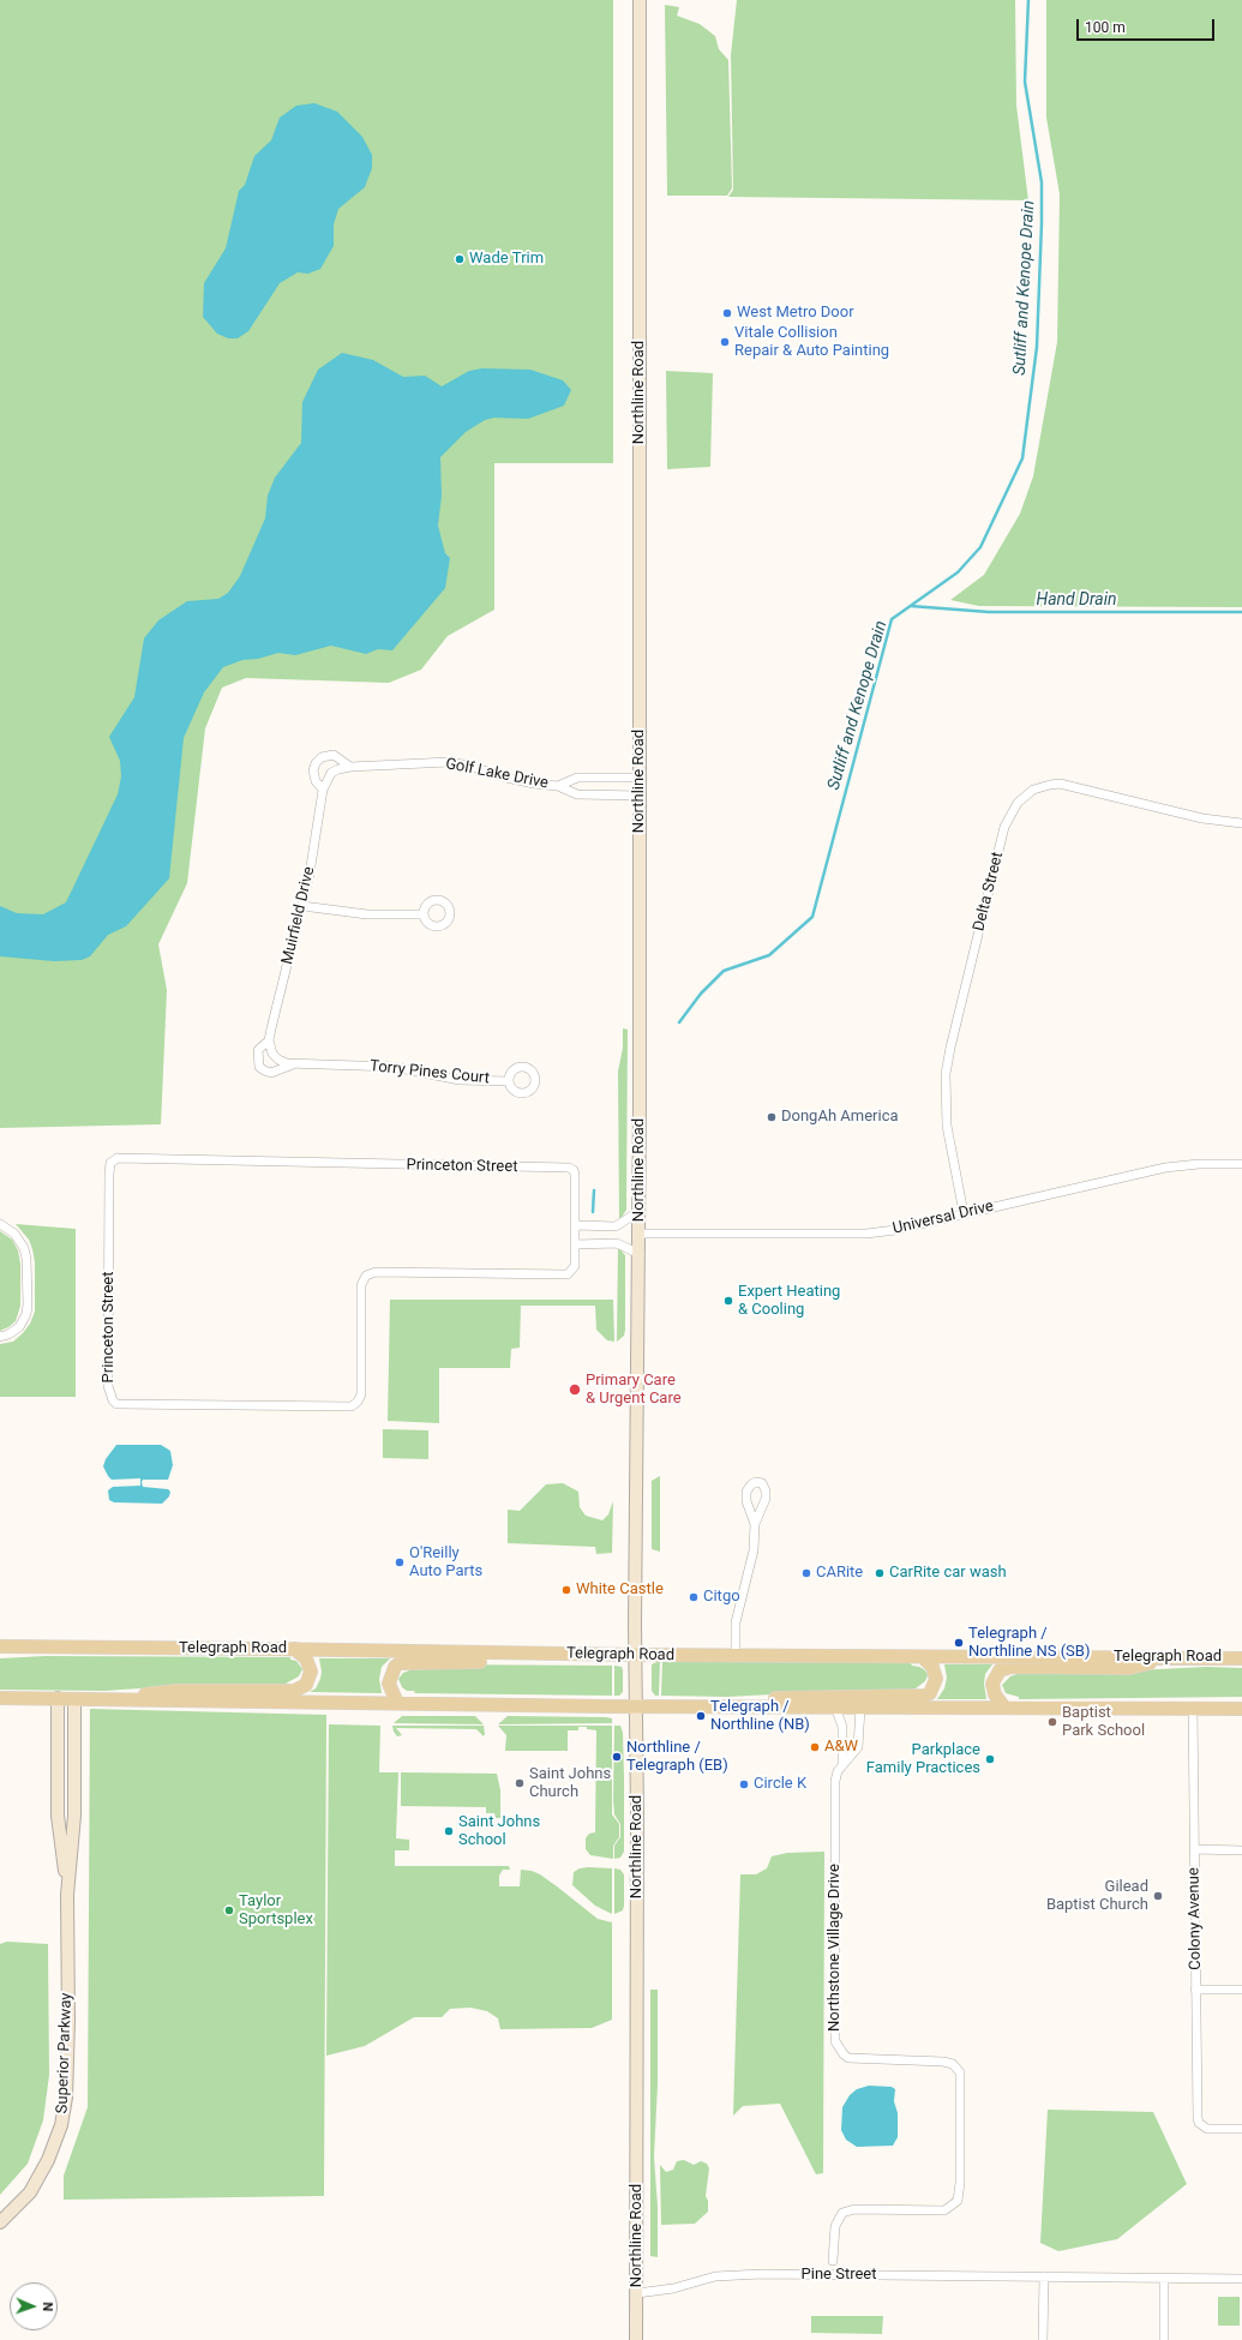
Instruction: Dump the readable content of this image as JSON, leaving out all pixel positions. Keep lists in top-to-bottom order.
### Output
{
  "streets": {
    "main road": ["Northline Road", "Telegraph Road", "Superior Parkway"],
    "street": [
      "Golf Lake Drive",
      "Delta Street",
      "Muirfield Drive",
      "Torry Pines Court",
      "Princeton Street",
      "Universal Drive",
      "Colony Avenue",
      "Northstone Village Drive",
      "Pine Street"
    ]
  },
  "crossings": [
    ["Northline Road", "Golf Lake Drive"],
    ["Northline Road", "Universal Drive"],
    ["Northline Road", "Telegraph Road"],
    ["Northline Road", "Pine Street"],
    ["Golf Lake Drive", "Muirfield Drive"],
    ["Delta Street", "Universal Drive"],
    ["Muirfield Drive", "Torry Pines Court"]
  ],
  "water": ["Sutliff and Kenope Drain", "Hand Drain"],
  "places": [
    "Wade Trim",
    "West Metro Door",
    "Vitale Collision Repair & Auto Painting",
    "DongAh America",
    "Expert Heating & Cooling",
    "Primary Care & Urgent Care",
    "O'Reilly Auto Parts",
    "CARite",
    "CarRite car wash",
    "White Castle",
    "Citgo",
    "Telegraph / Northline NS (SB)",
    "Telegraph / Northline (NB)",
    "Baptist Park School",
    "A&W",
    "Northline / Telegraph (EB)",
    "Parkplace Family Practices",
    "Saint Johns Church",
    "Circle K",
    "Saint Johns School",
    "Gilead Baptist Church",
    "Taylor Sportsplex"
  ],
  "scale_bar": "100 m",
  "north": "right"
}
